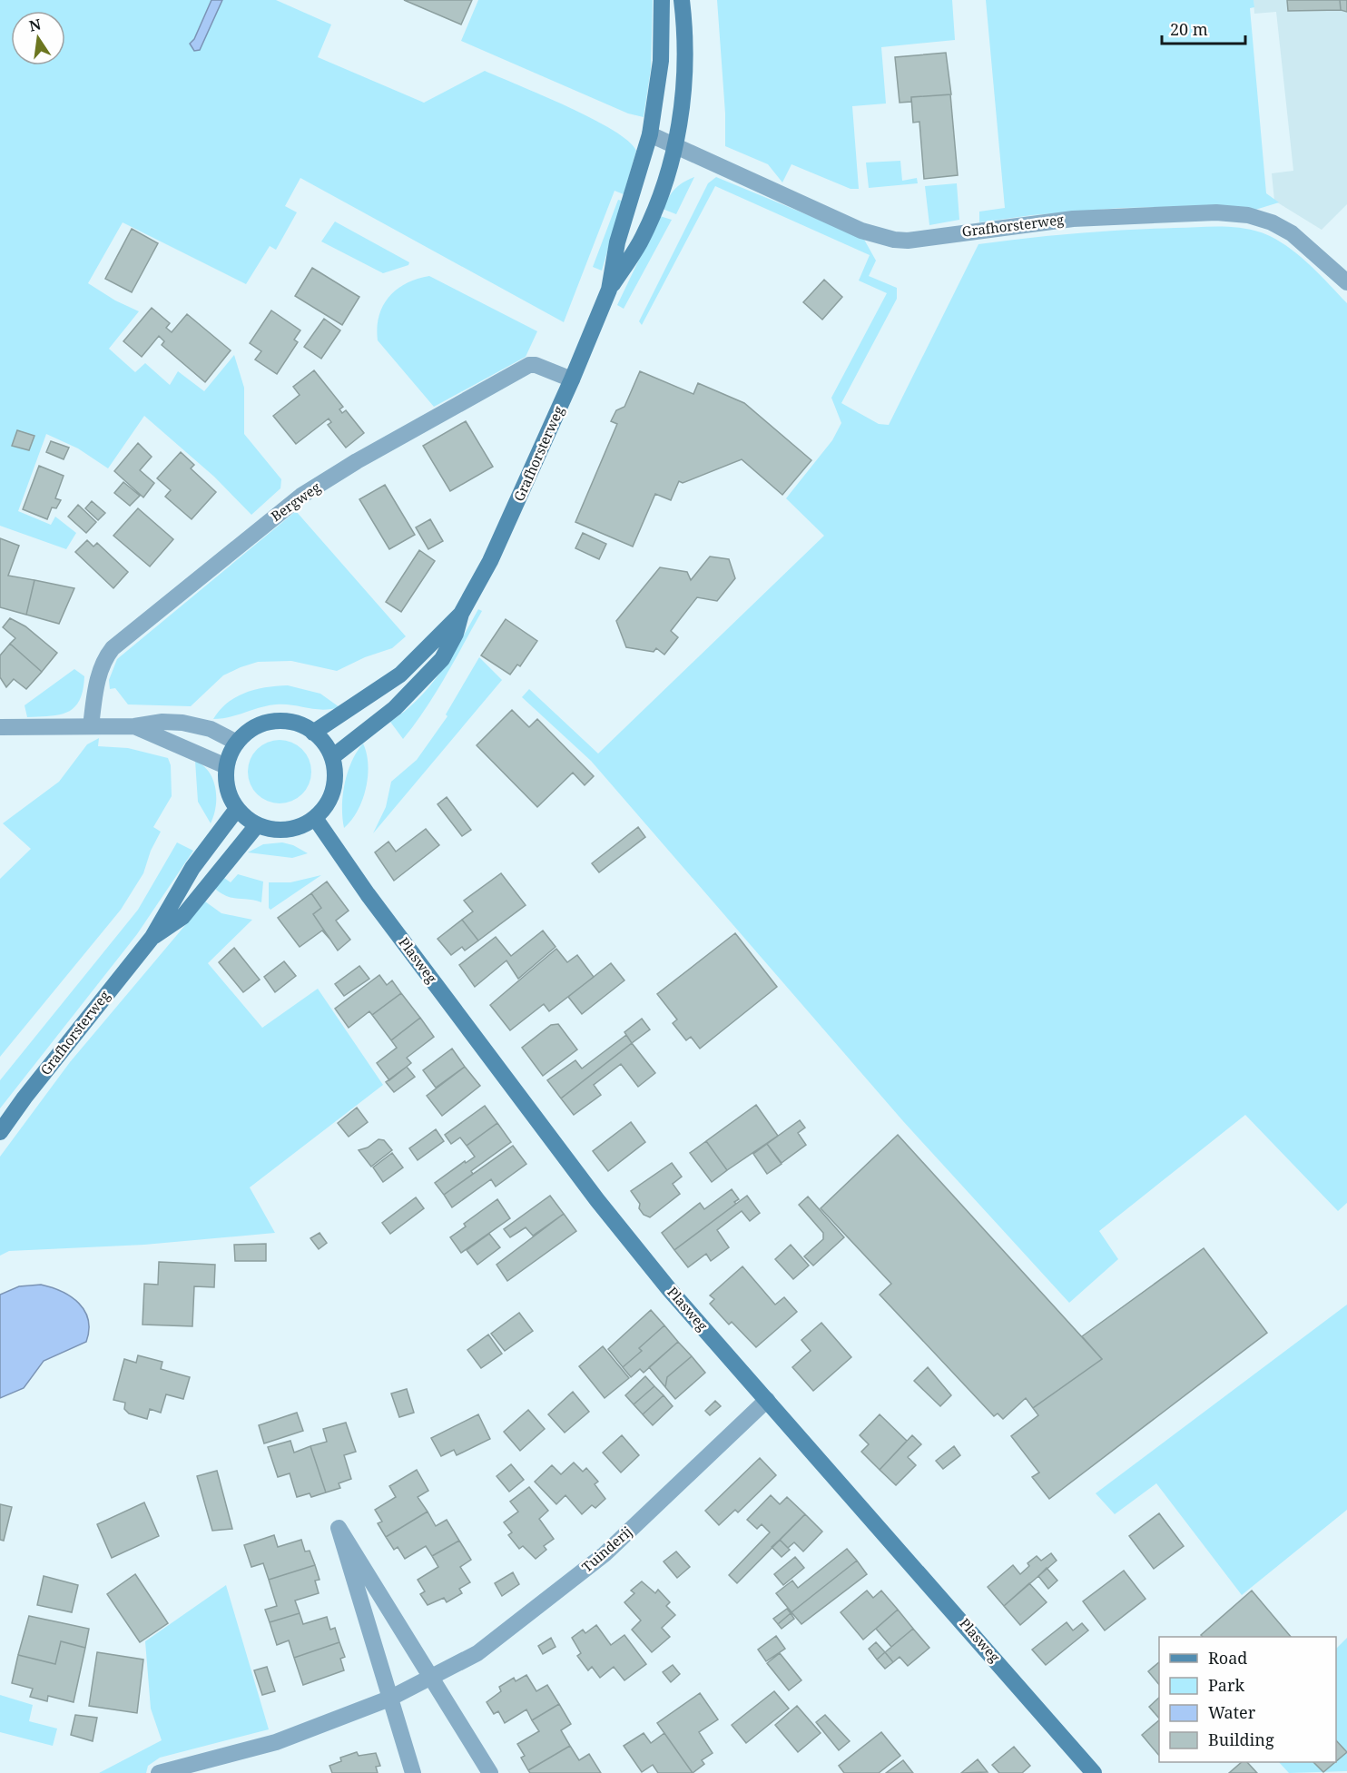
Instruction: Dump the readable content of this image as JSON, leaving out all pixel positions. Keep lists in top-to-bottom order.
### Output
{
  "streets": {
    "main road": ["Grafhorsterweg", "Plasweg"],
    "street": ["Bergweg", "Tuinderij"]
  },
  "crossings": [
    ["Grafhorsterweg", "Bergweg"],
    ["Grafhorsterweg", "Plasweg"],
    ["Plasweg", "Tuinderij"]
  ],
  "legend": [
    "Road",
    "Park",
    "Water",
    "Building"
  ],
  "scale_bar": "20 m",
  "north": "top"
}
